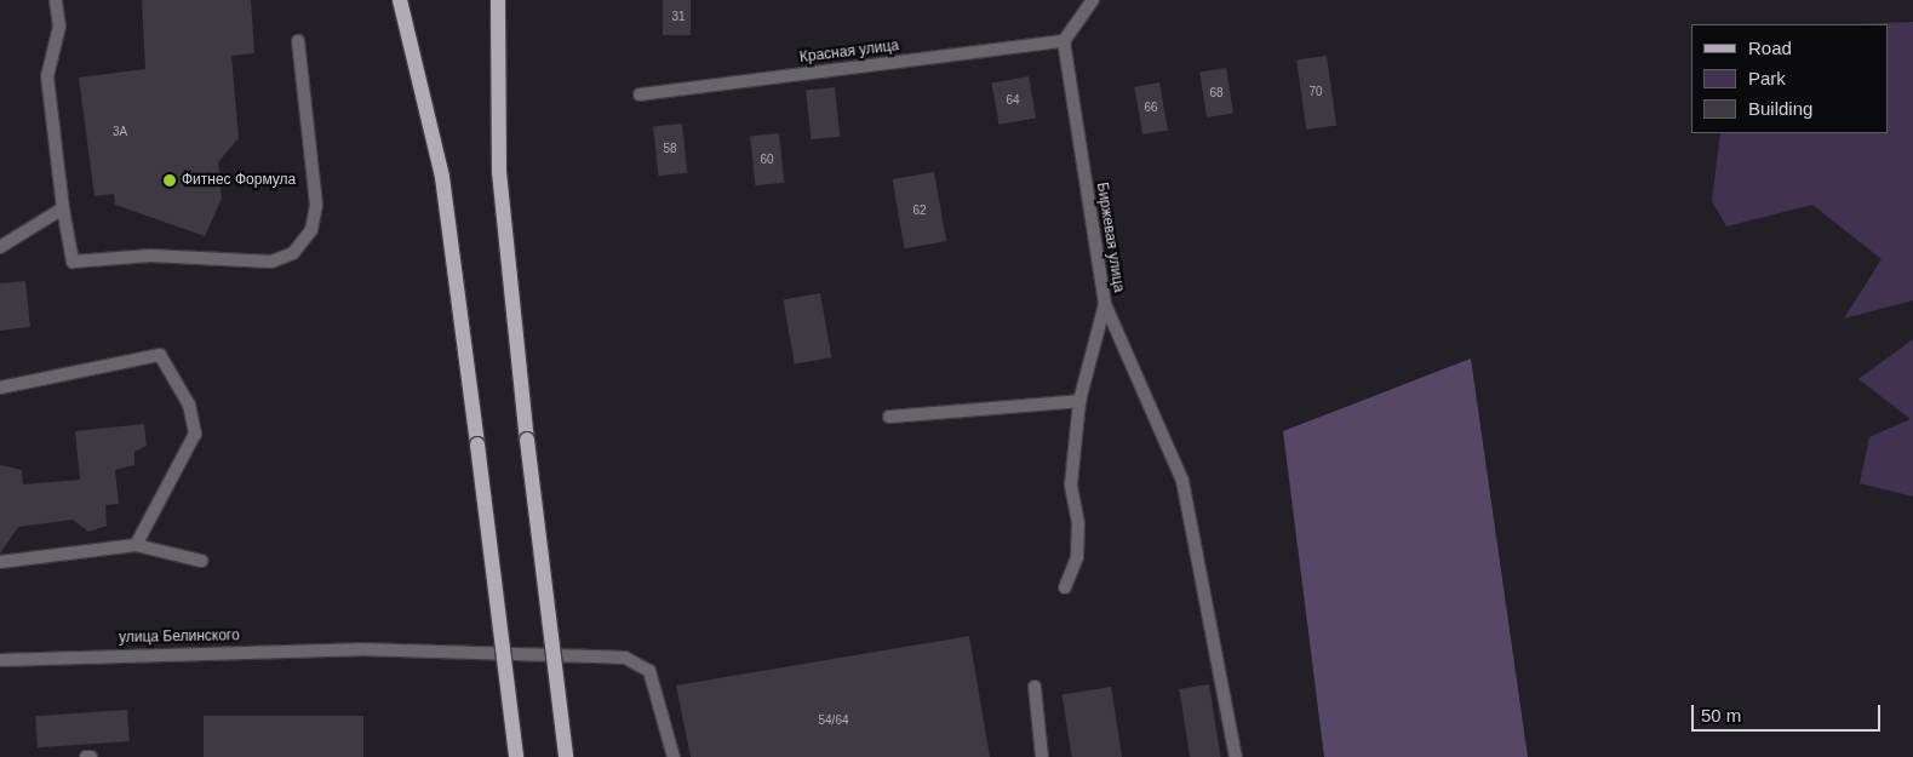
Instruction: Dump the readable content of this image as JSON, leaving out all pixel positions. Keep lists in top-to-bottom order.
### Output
{
  "streets": {
    "street": ["Красная улица", "Биржевая улица", "улица Белинского"]
  },
  "crossings": [
    ["Красная улица", "Биржевая улица"]
  ],
  "places": ["Фитнес Формула"],
  "house_numbers": [
    "31",
    "70",
    "68",
    "64",
    "66",
    "3А",
    "58",
    "60",
    "62",
    "54/64"
  ],
  "legend": ["Road", "Park", "Building"],
  "scale_bar": "50 m"
}
